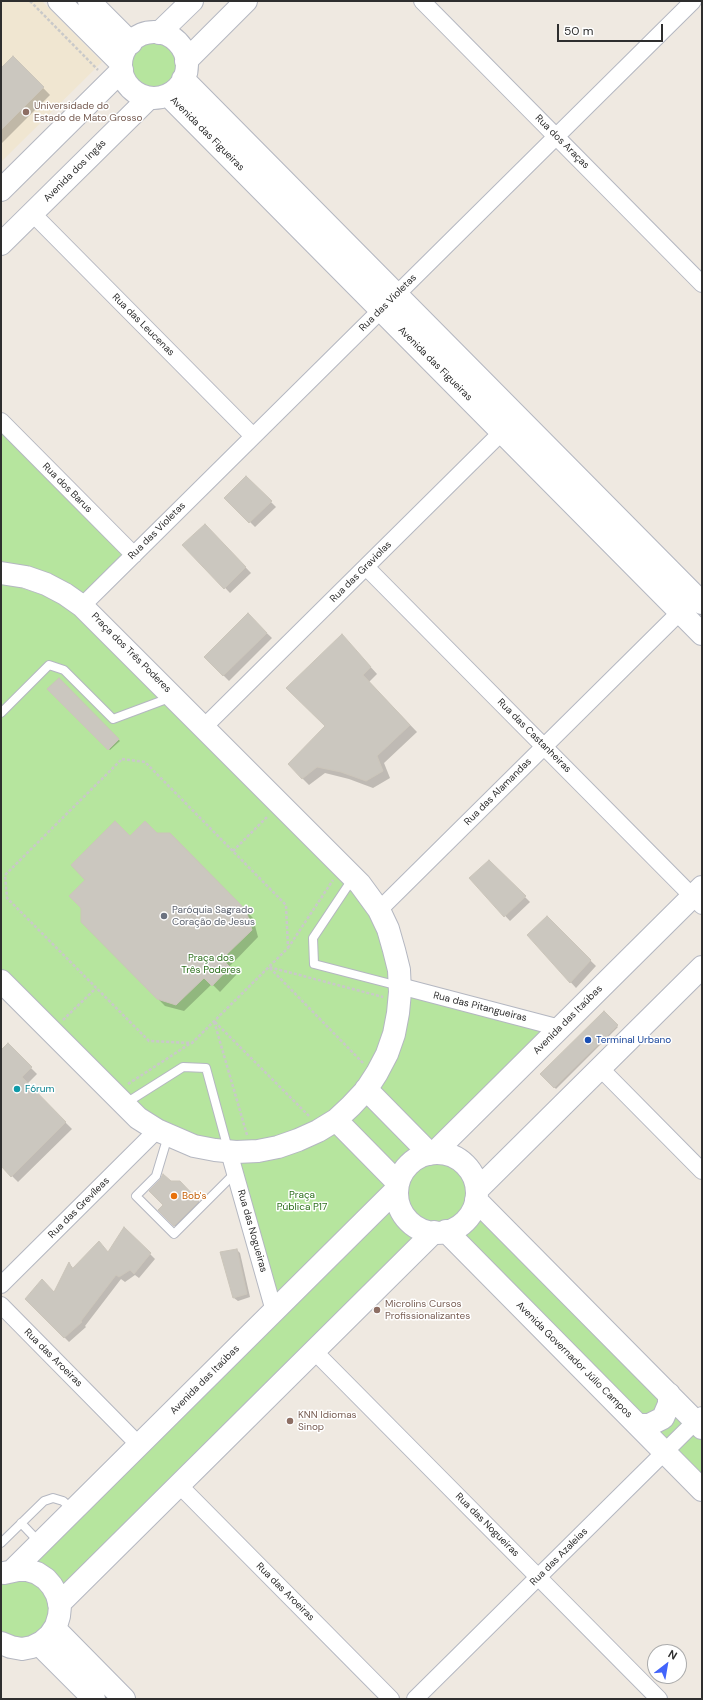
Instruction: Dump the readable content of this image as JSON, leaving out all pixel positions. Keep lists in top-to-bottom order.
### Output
{
  "streets": {
    "street": [
      "Avenida das Figueiras",
      "Rua dos Araças",
      "Avenida dos Ingás",
      "Rua das Violetas",
      "Rua das Leucenas",
      "Rua dos Barus",
      "Rua das Graviolas",
      "Praça dos Três Poderes",
      "Rua das Castanheiras",
      "Rua das Alamandas",
      "Rua das Pitangueiras",
      "Avenida das Itaúbas",
      "Rua das Grevíleas",
      "Rua das Nogueiras",
      "Rua das Aroeiras",
      "Avenida Governador Júlio Campos",
      "Rua das Azaleias"
    ]
  },
  "crossings": [
    ["Avenida das Figueiras", "Avenida dos Ingás"],
    ["Avenida das Figueiras", "Rua das Violetas"],
    ["Avenida das Figueiras", "Rua das Graviolas"],
    ["Avenida das Figueiras", "Rua das Alamandas"],
    ["Rua dos Araças", "Rua das Violetas"],
    ["Avenida dos Ingás", "Rua das Leucenas"],
    ["Rua das Violetas", "Rua das Leucenas"],
    ["Rua das Violetas", "Rua dos Barus"],
    ["Rua das Violetas", "Praça dos Três Poderes"],
    ["Rua das Graviolas", "Praça dos Três Poderes"],
    ["Rua das Graviolas", "Rua das Castanheiras"],
    ["Praça dos Três Poderes", "Rua das Alamandas"],
    ["Praça dos Três Poderes", "Rua das Pitangueiras"],
    ["Praça dos Três Poderes", "Rua das Grevíleas"],
    ["Praça dos Três Poderes", "Rua das Nogueiras"],
    ["Rua das Castanheiras", "Rua das Alamandas"],
    ["Rua das Castanheiras", "Avenida das Itaúbas"],
    ["Rua das Pitangueiras", "Avenida das Itaúbas"],
    ["Avenida das Itaúbas", "Rua das Nogueiras"],
    ["Avenida das Itaúbas", "Rua das Aroeiras"],
    ["Avenida das Itaúbas", "Avenida Governador Júlio Campos"],
    ["Rua das Nogueiras", "Rua das Azaleias"],
    ["Avenida Governador Júlio Campos", "Rua das Azaleias"]
  ],
  "parks": ["Praça dos Três Poderes", "Praça Pública P17"],
  "places": [
    "Universidade do Estado de Mato Grosso",
    "Paróquia Sagrado Coração de Jesus",
    "Terminal Urbano",
    "Fórum",
    "Bob's",
    "Microlins Cursos Profissionalizantes",
    "KNN Idiomas Sinop"
  ],
  "scale_bar": "50 m",
  "north": "top right"
}
